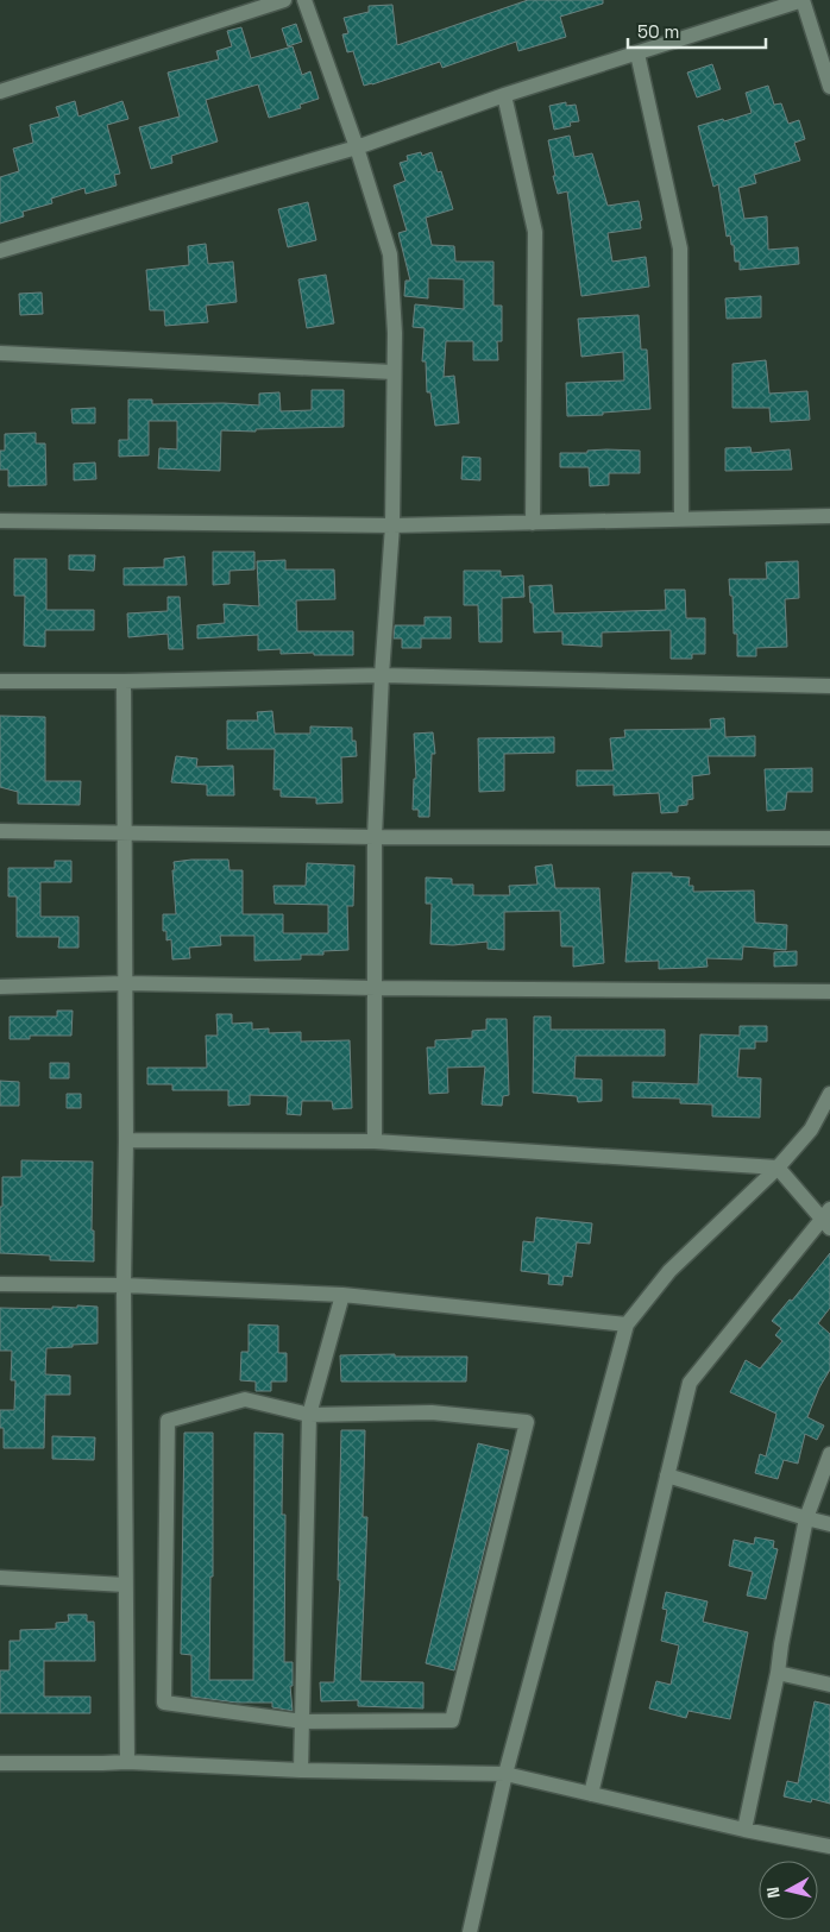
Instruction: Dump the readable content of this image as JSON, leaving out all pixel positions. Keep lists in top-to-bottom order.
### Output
{
  "scale_bar": "50 m",
  "north": "left"
}
